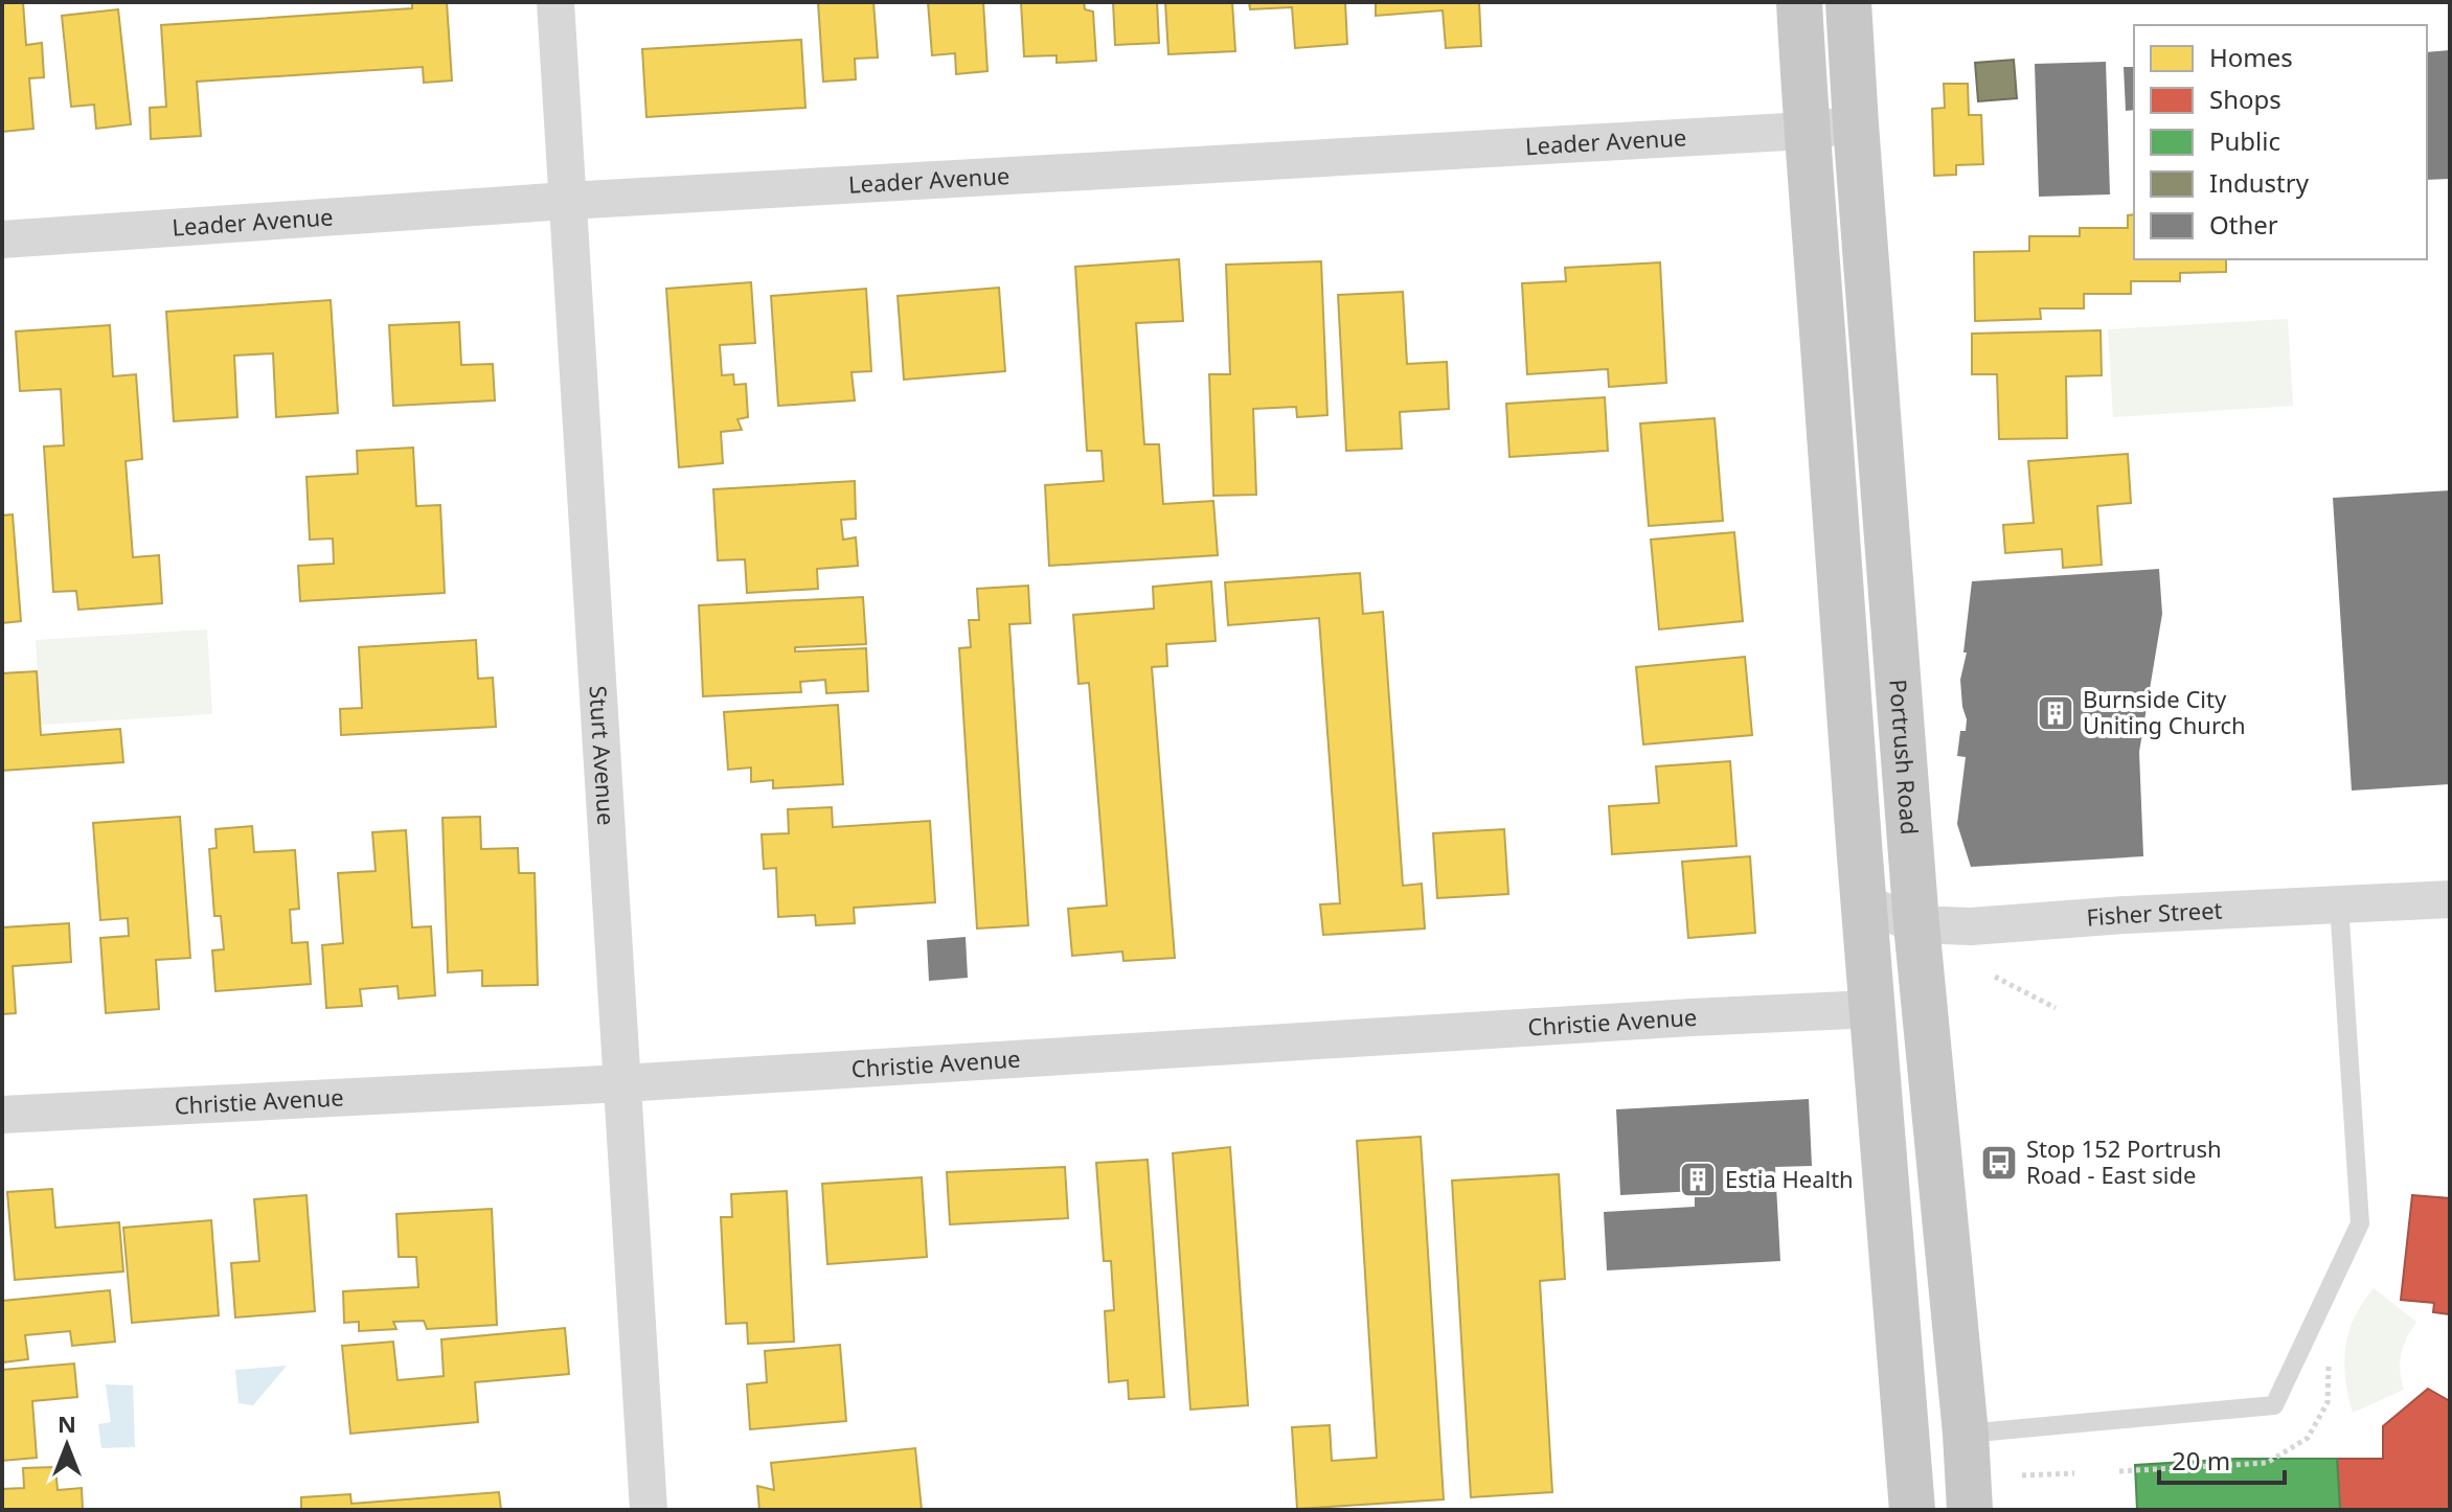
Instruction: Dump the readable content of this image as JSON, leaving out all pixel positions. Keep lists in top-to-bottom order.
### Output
{
  "streets": {
    "highway": ["Portrush Road"],
    "street": [
      "Leader Avenue",
      "Sturt Avenue",
      "Fisher Street",
      "Christie Avenue"
    ]
  },
  "crossings": [
    ["Leader Avenue", "Sturt Avenue"],
    ["Leader Avenue", "Portrush Road"],
    ["Sturt Avenue", "Christie Avenue"],
    ["Portrush Road", "Fisher Street"]
  ],
  "places": {
    "building": ["Burnside City Uniting Church", "Estia Health"],
    "bus stop": ["Stop 152 Portrush Road - East side"]
  },
  "legend": [
    "Homes",
    "Shops",
    "Public",
    "Industry",
    "Other"
  ],
  "scale_bar": "20 m",
  "north": "top"
}
